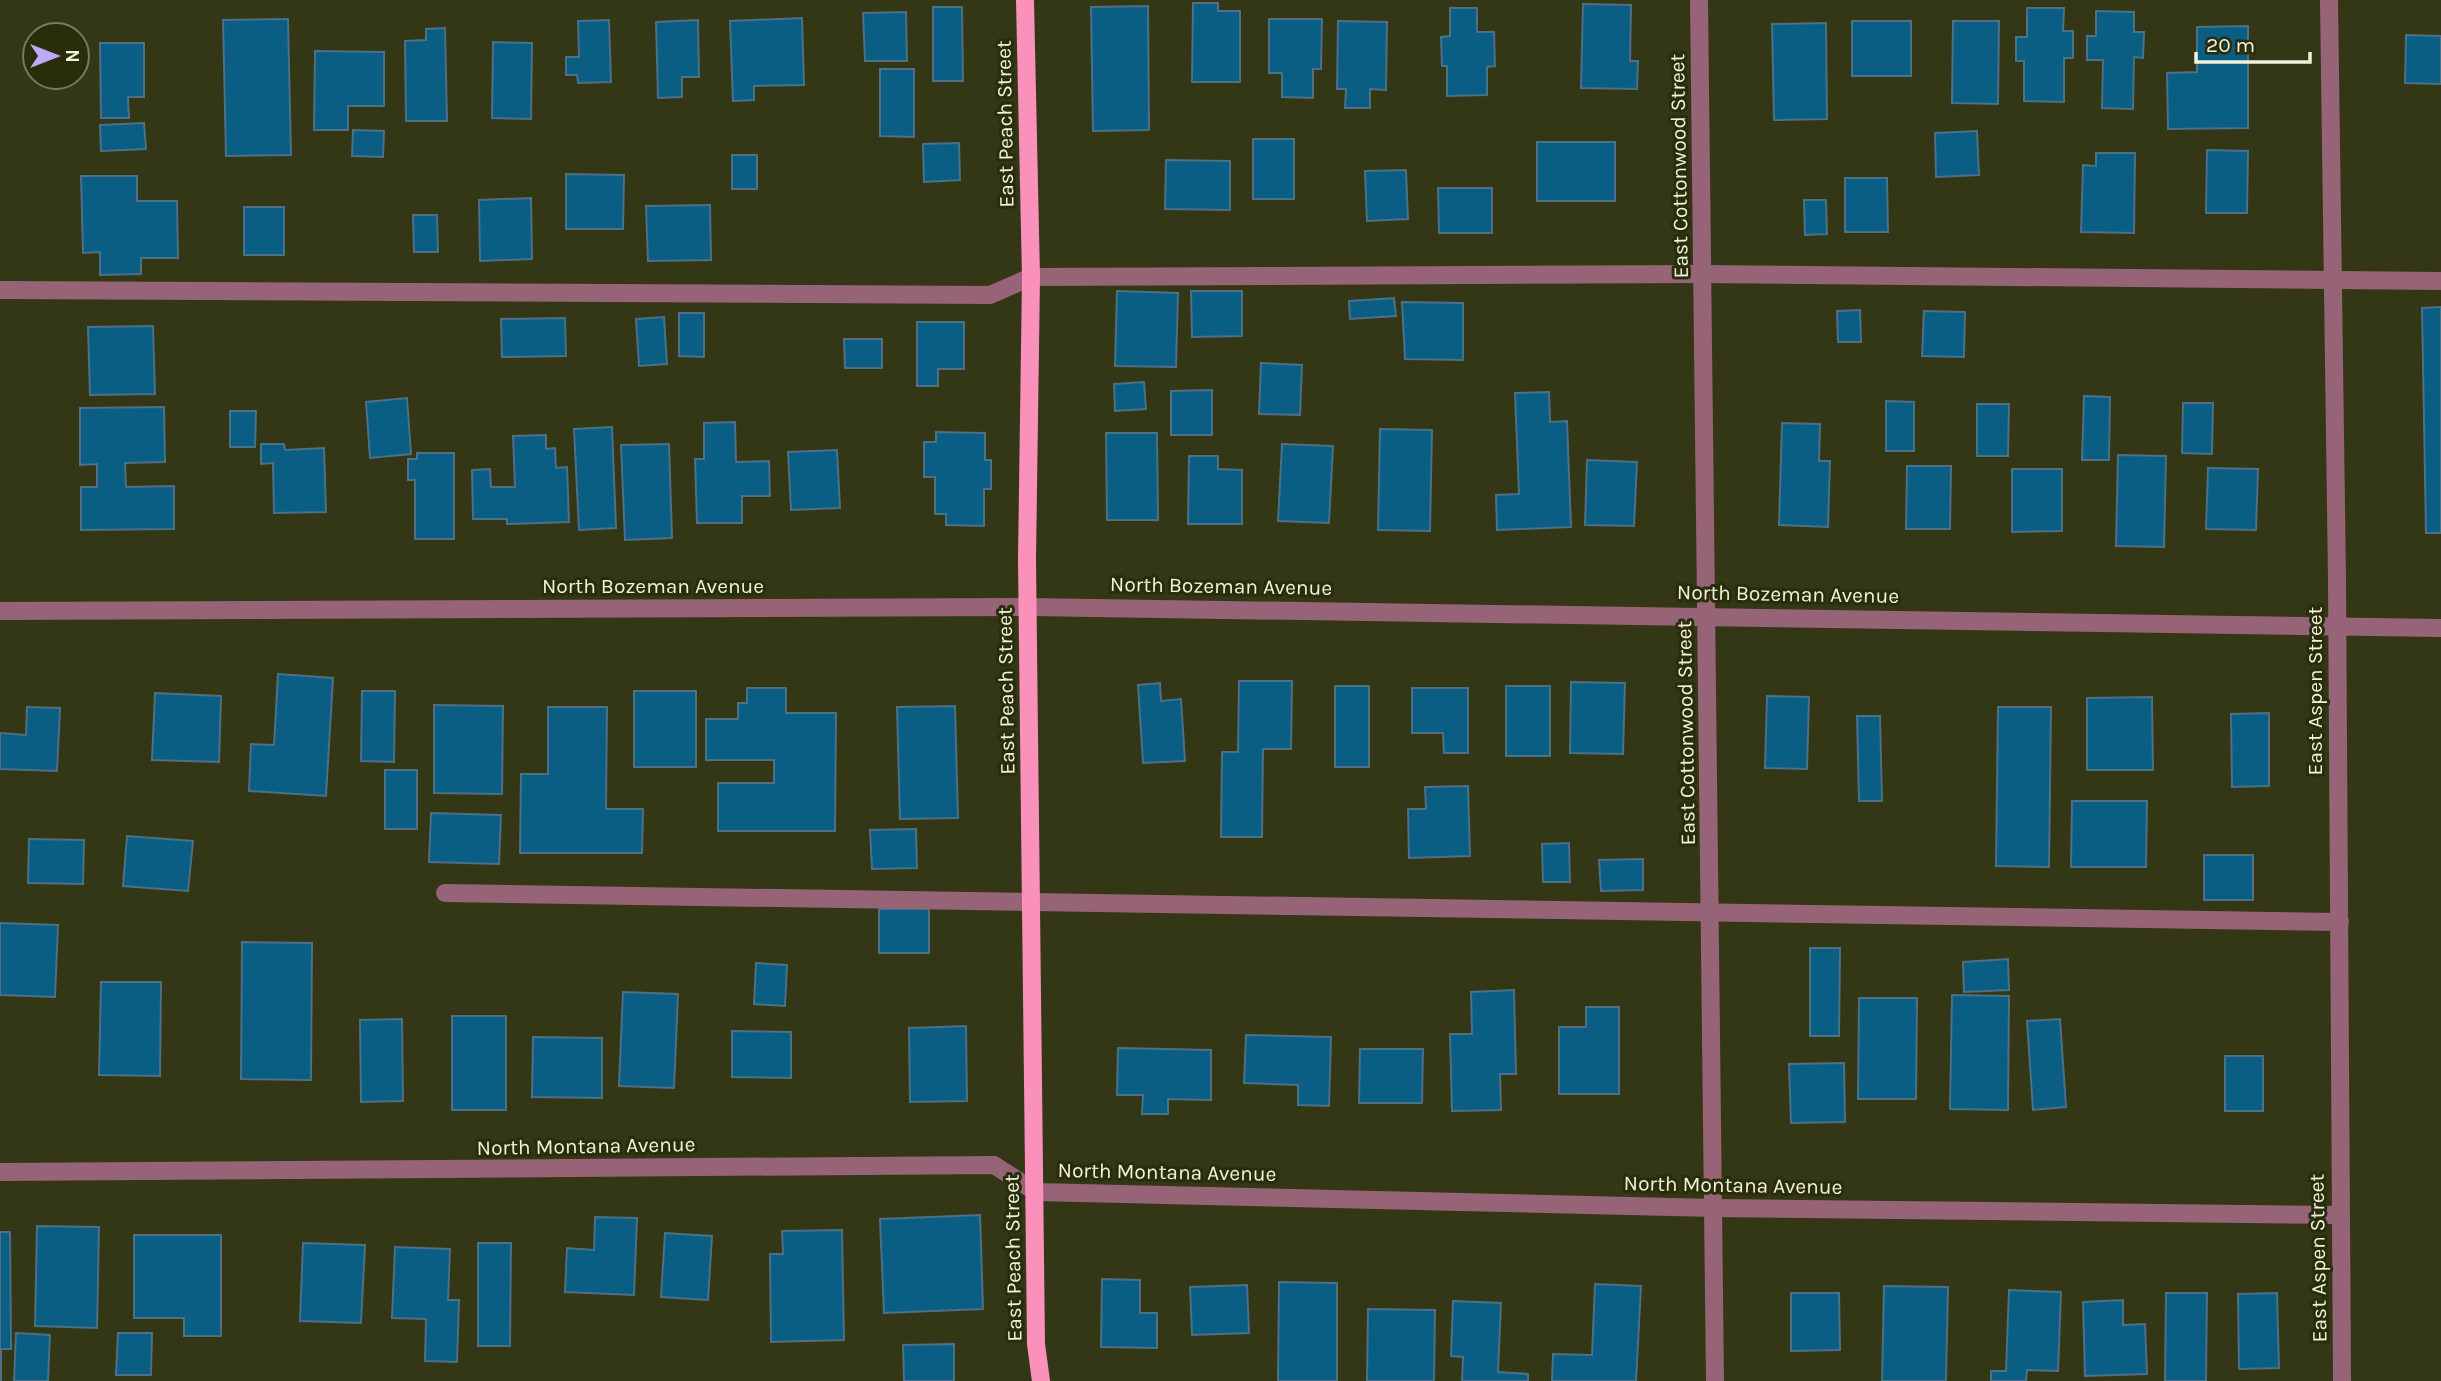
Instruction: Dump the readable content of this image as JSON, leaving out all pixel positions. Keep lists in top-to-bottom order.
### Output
{
  "streets": {
    "main road": ["East Peach Street"],
    "street": [
      "East Cottonwood Street",
      "North Bozeman Avenue",
      "East Aspen Street",
      "North Montana Avenue"
    ]
  },
  "crossings": [
    ["East Peach Street", "North Bozeman Avenue"],
    ["East Peach Street", "North Montana Avenue"],
    ["East Cottonwood Street", "North Bozeman Avenue"],
    ["East Cottonwood Street", "North Montana Avenue"],
    ["North Bozeman Avenue", "East Aspen Street"],
    ["East Aspen Street", "North Montana Avenue"]
  ],
  "scale_bar": "20 m",
  "north": "right"
}
